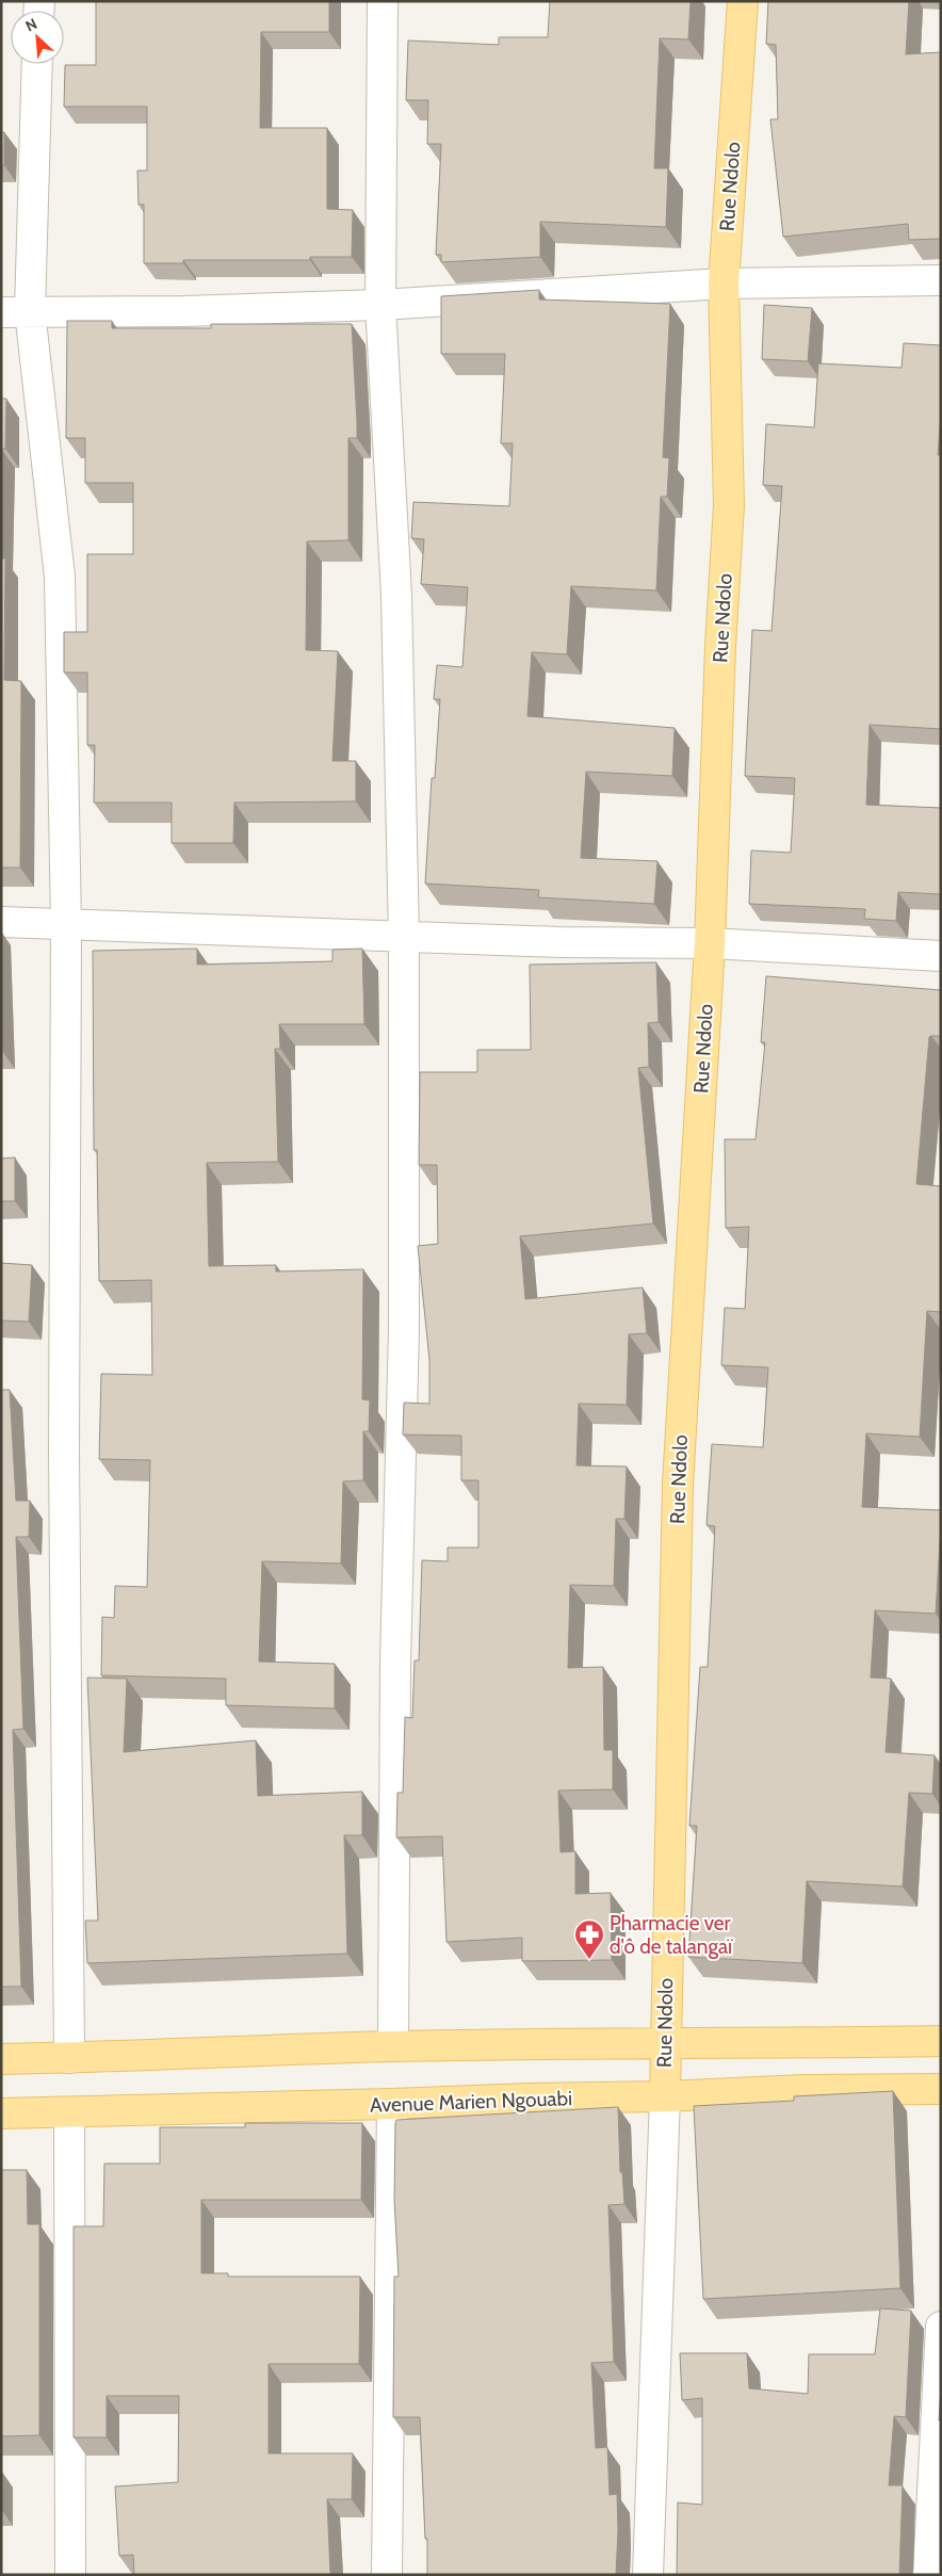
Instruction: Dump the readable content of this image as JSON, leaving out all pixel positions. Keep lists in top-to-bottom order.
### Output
{
  "streets": {
    "main road": ["Rue Ndolo", "Avenue Marien Ngouabi"]
  },
  "crossings": [
    ["Rue Ndolo", "Avenue Marien Ngouabi"]
  ],
  "places": {
    "pharmacy": ["Pharmacie ver d'ô de talangaï"]
  },
  "north": "top left"
}
